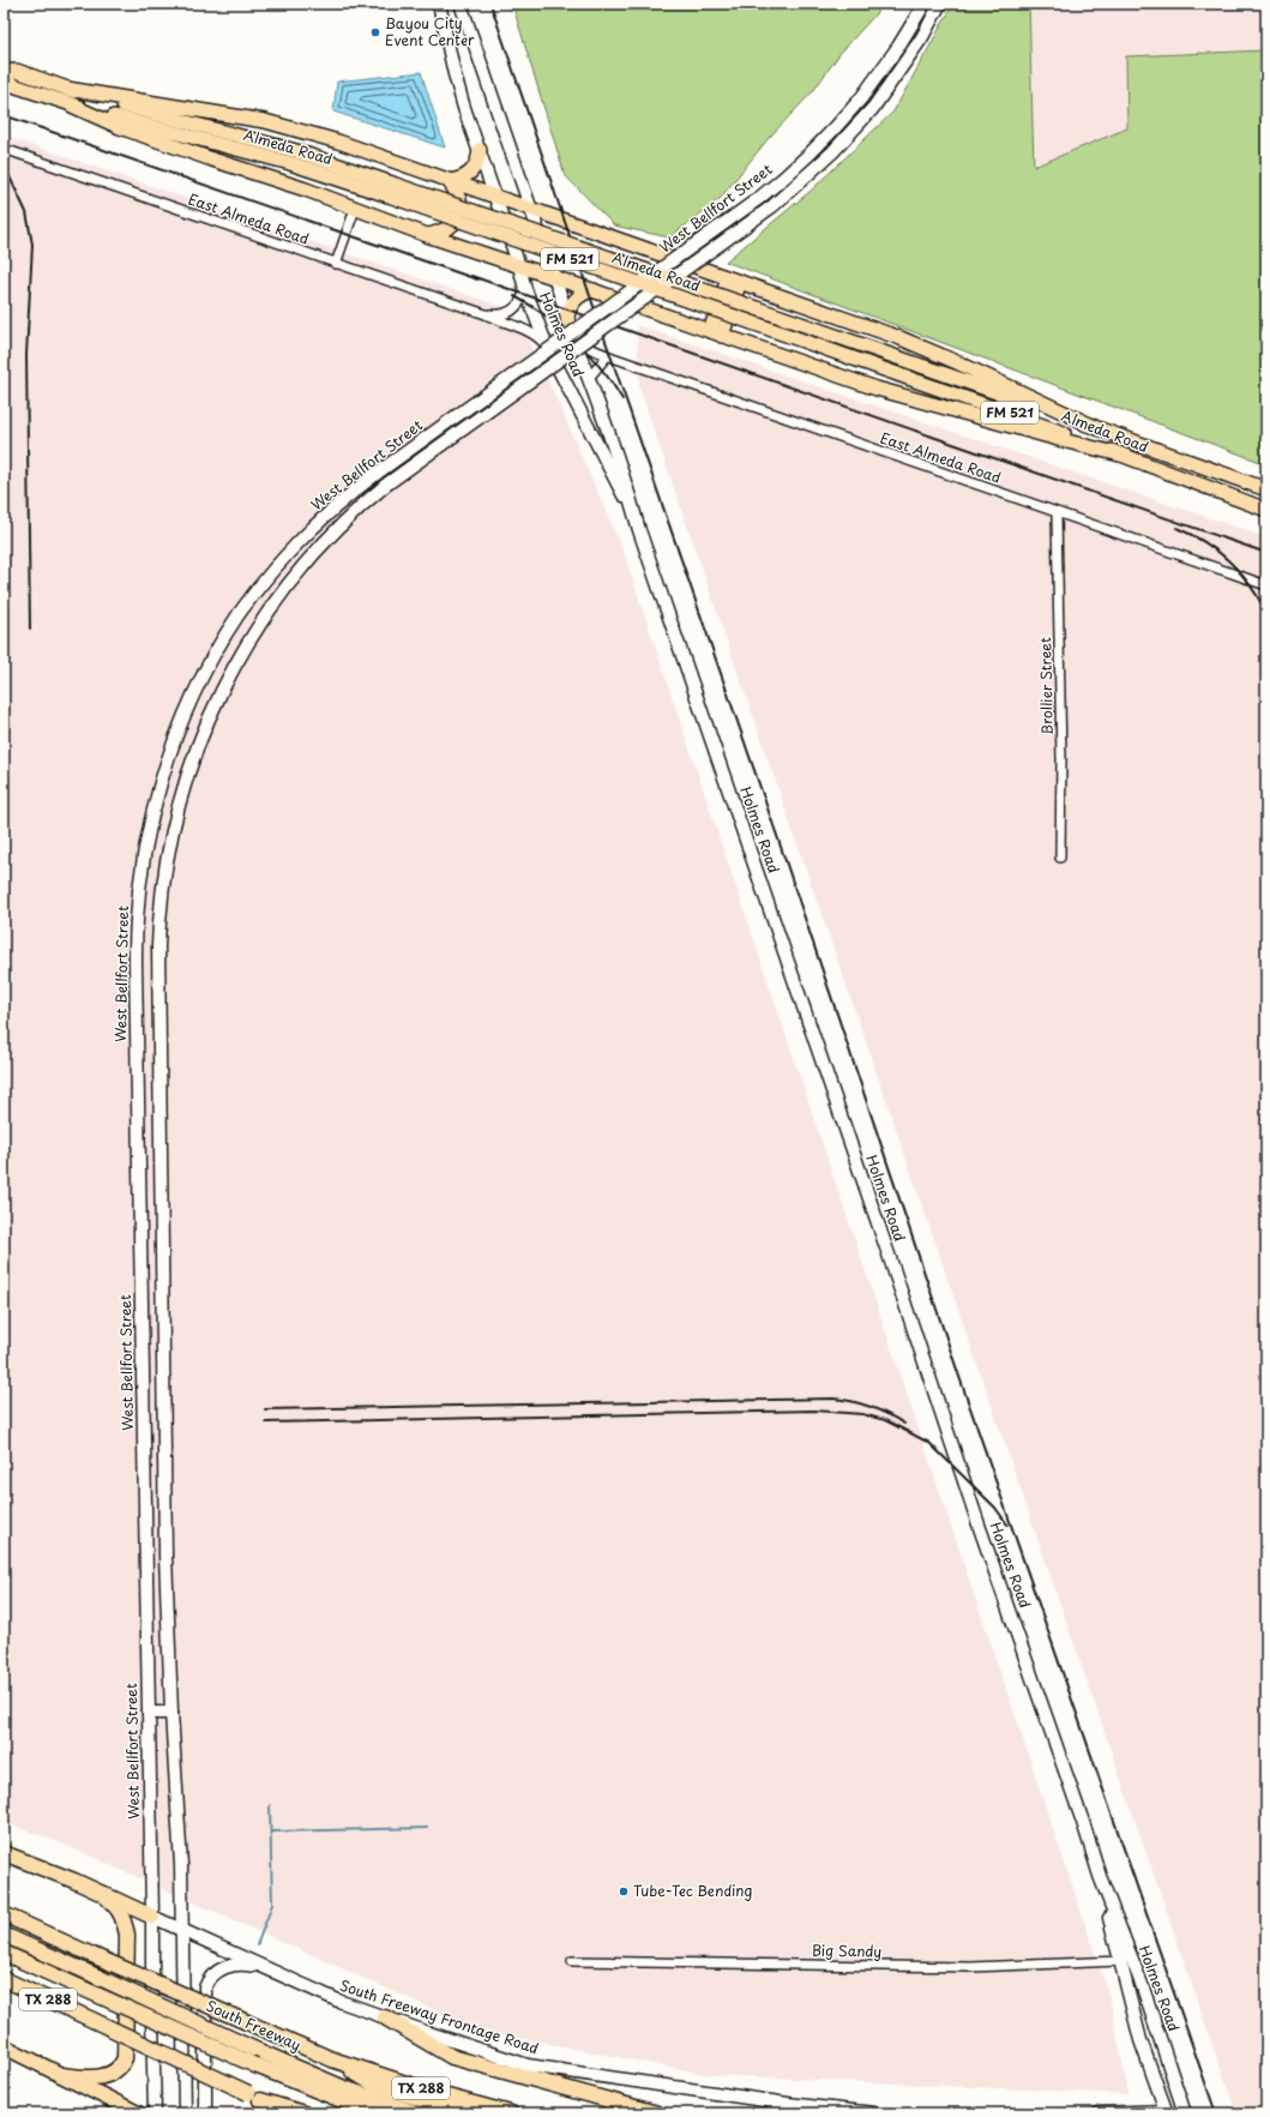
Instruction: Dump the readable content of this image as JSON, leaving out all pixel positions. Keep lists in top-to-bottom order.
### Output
{
  "streets": {
    "highway": ["TX 288", "South Freeway"],
    "main road": [
      "Almeda Road",
      "West Bellfort Street",
      "FM 521",
      "Holmes Road",
      "South Freeway Frontage Road"
    ],
    "street": ["East Almeda Road", "Brollier Street", "Big Sandy"]
  },
  "crossings": [
    ["West Bellfort Street", "South Freeway Frontage Road"],
    ["East Almeda Road", "Holmes Road"],
    ["East Almeda Road", "Brollier Street"],
    ["Holmes Road", "Big Sandy"]
  ],
  "places": ["Bayou City Event Center", "Tube-Tec Bending"]
}
